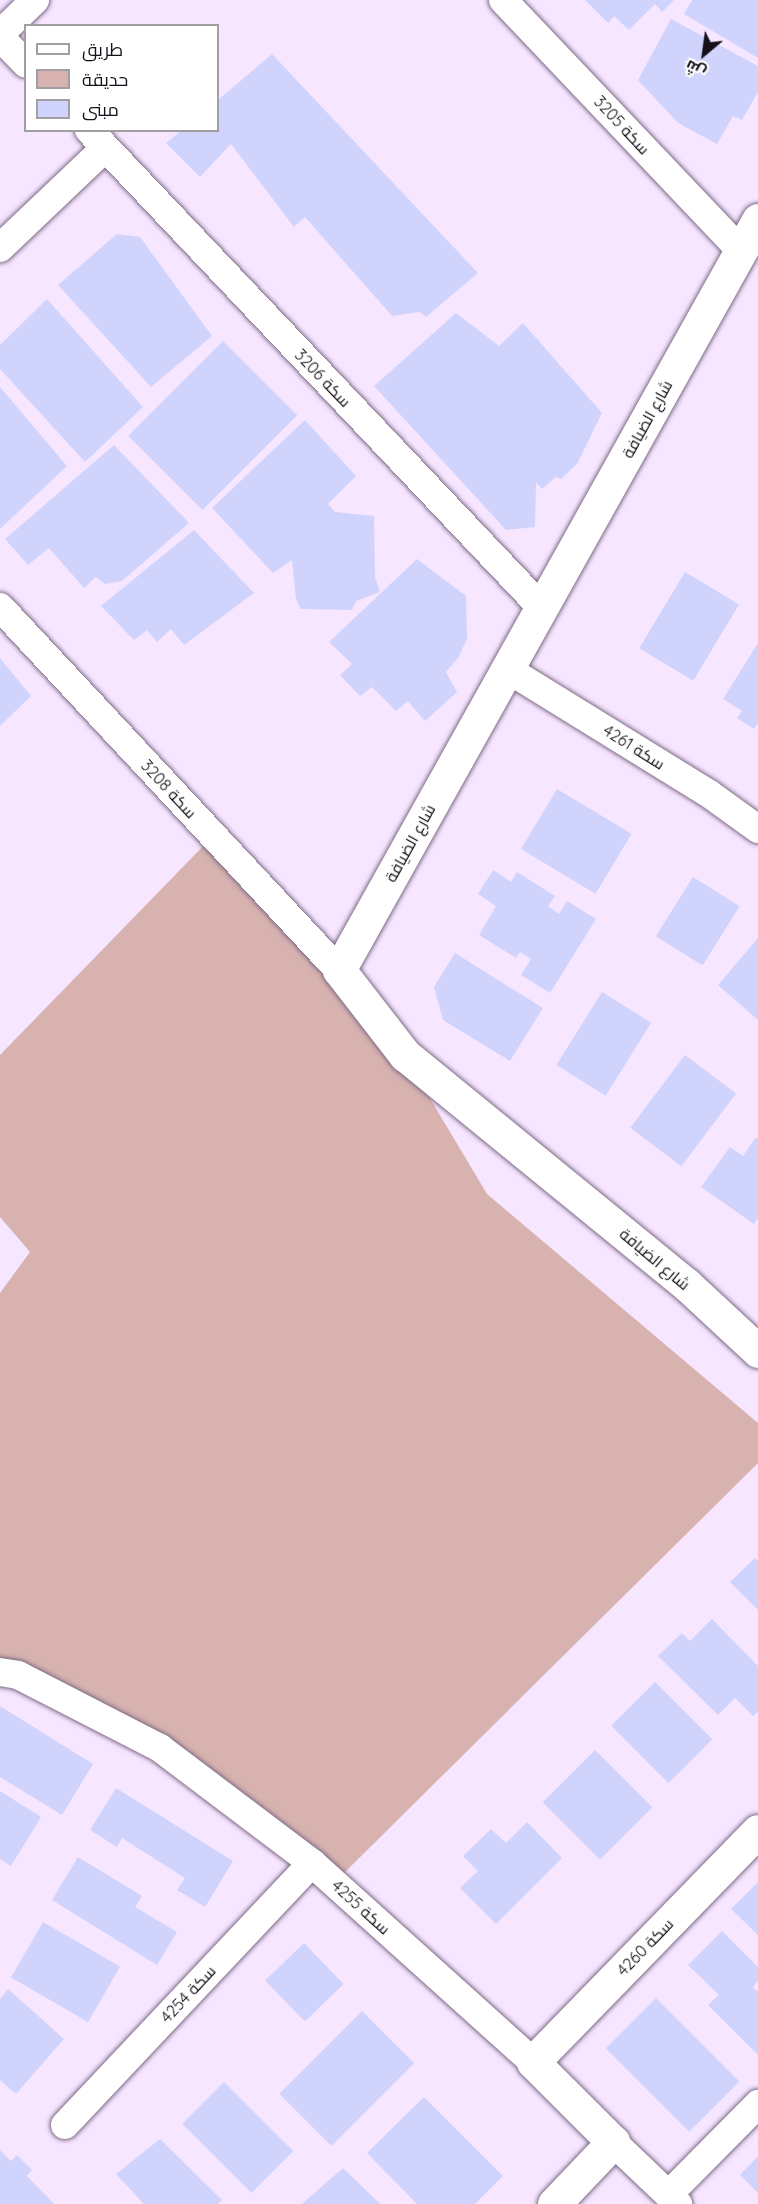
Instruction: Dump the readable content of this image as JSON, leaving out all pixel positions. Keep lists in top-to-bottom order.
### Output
{
  "streets": {
    "street": [
      "سكة 3205",
      "سكة 3206",
      "شارع الضيافة",
      "سكة 4261",
      "سكة 3208",
      "سكة 4255",
      "سكة 4260",
      "سكة 4254"
    ]
  },
  "crossings": [
    ["سكة 3205", "شارع الضيافة"],
    ["سكة 3206", "شارع الضيافة"],
    ["شارع الضيافة", "سكة 4261"],
    ["شارع الضيافة", "سكة 3208"],
    ["سكة 4255", "سكة 4260"],
    ["سكة 4255", "سكة 4254"]
  ],
  "legend": ["طريق", "حديقة", "مبنى"],
  "north": "bottom left"
}
